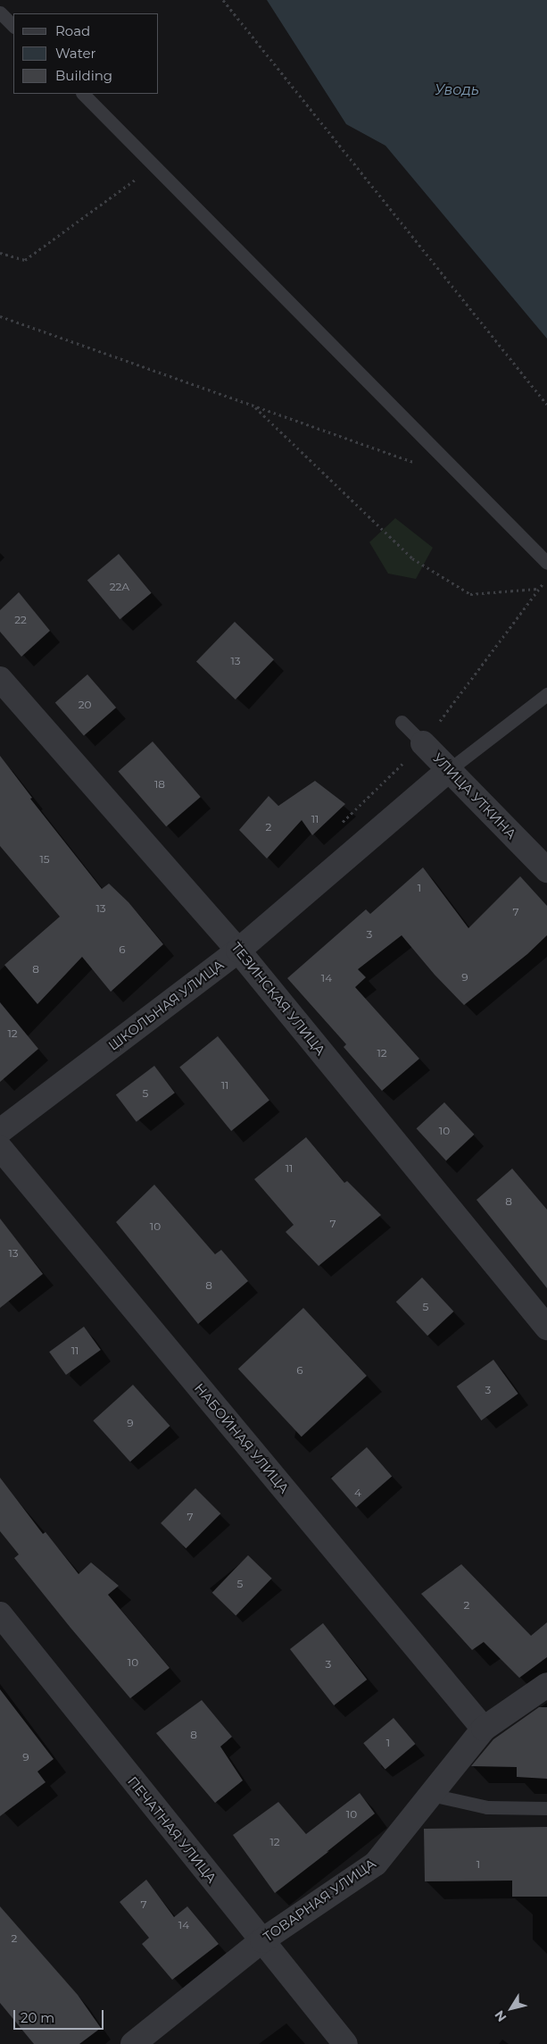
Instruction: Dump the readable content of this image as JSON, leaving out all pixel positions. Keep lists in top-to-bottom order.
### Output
{
  "streets": {
    "street": [
      "УЛИЦА УТКИНА",
      "ТЕЗИНСКАЯ УЛИЦА",
      "ШКОЛЬНАЯ УЛИЦА",
      "НАБОЙНАЯ УЛИЦА",
      "ПЕЧАТНАЯ УЛИЦА",
      "ТОВАРНАЯ УЛИЦА"
    ]
  },
  "crossings": [
    ["УЛИЦА УТКИНА", "ШКОЛЬНАЯ УЛИЦА"],
    ["ТЕЗИНСКАЯ УЛИЦА", "ШКОЛЬНАЯ УЛИЦА"],
    ["НАБОЙНАЯ УЛИЦА", "ТОВАРНАЯ УЛИЦА"],
    ["ПЕЧАТНАЯ УЛИЦА", "ТОВАРНАЯ УЛИЦА"]
  ],
  "water": ["Уводь"],
  "house_numbers": [
    "22А",
    "22",
    "13",
    "20",
    "18",
    "11",
    "2",
    "15",
    "1",
    "13",
    "7",
    "3",
    "6",
    "8",
    "9",
    "14",
    "12",
    "12",
    "11",
    "5",
    "10",
    "11",
    "8",
    "7",
    "10",
    "13",
    "8",
    "5",
    "11",
    "6",
    "3",
    "9",
    "4",
    "7",
    "5",
    "2",
    "10",
    "3",
    "8",
    "1",
    "9",
    "10",
    "12",
    "1",
    "7",
    "14",
    "2"
  ],
  "legend": ["Road", "Water", "Building"],
  "scale_bar": "20 m",
  "north": "bottom left"
}
